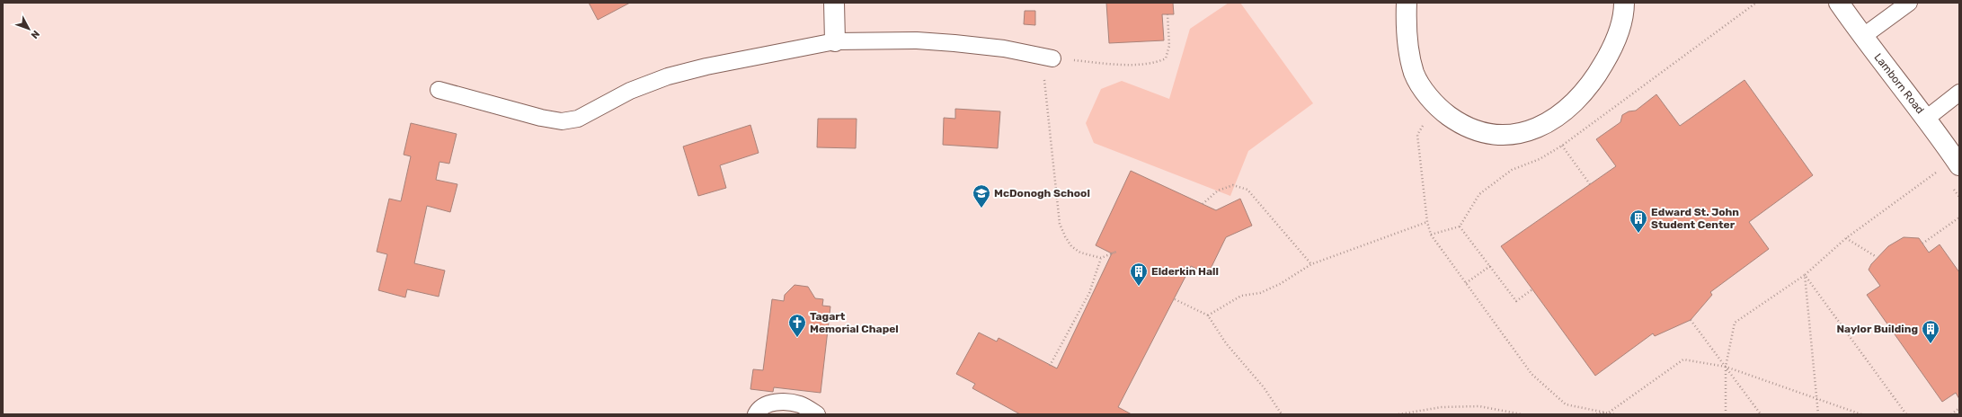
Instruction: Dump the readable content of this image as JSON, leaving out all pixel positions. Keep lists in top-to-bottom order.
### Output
{
  "streets": {
    "street": ["Lamborn Road"]
  },
  "places": {
    "school or university": ["McDonogh School"],
    "building": ["Edward St. John Student Center", "Elderkin Hall", "Naylor Building"],
    "church": ["Tagart Memorial Chapel"]
  },
  "north": "bottom right"
}
